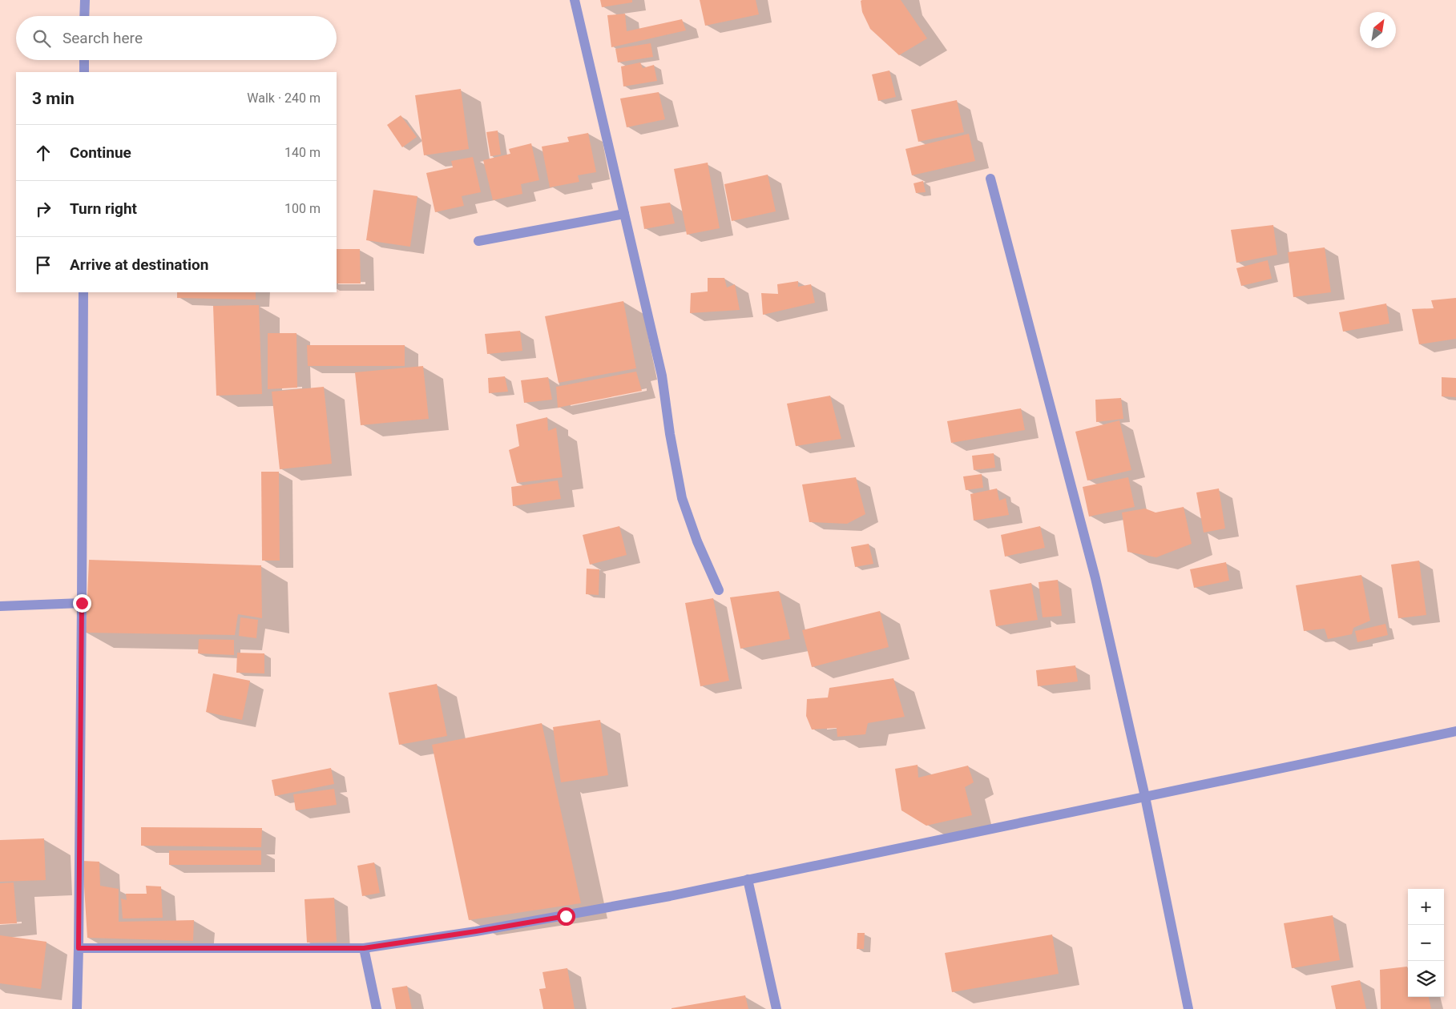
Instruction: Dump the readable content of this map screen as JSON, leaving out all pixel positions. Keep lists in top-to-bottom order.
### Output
{
  "north": "top right",
  "page": {
    "search": "Search here",
    "heading": ["3 min", "Walk · 240 m"],
    "list": [
      ["Continue", "140 m"],
      ["Turn right", "100 m"],
      "Arrive at destination"
    ],
    "map_buttons": ["+", "−"]
  }
}
